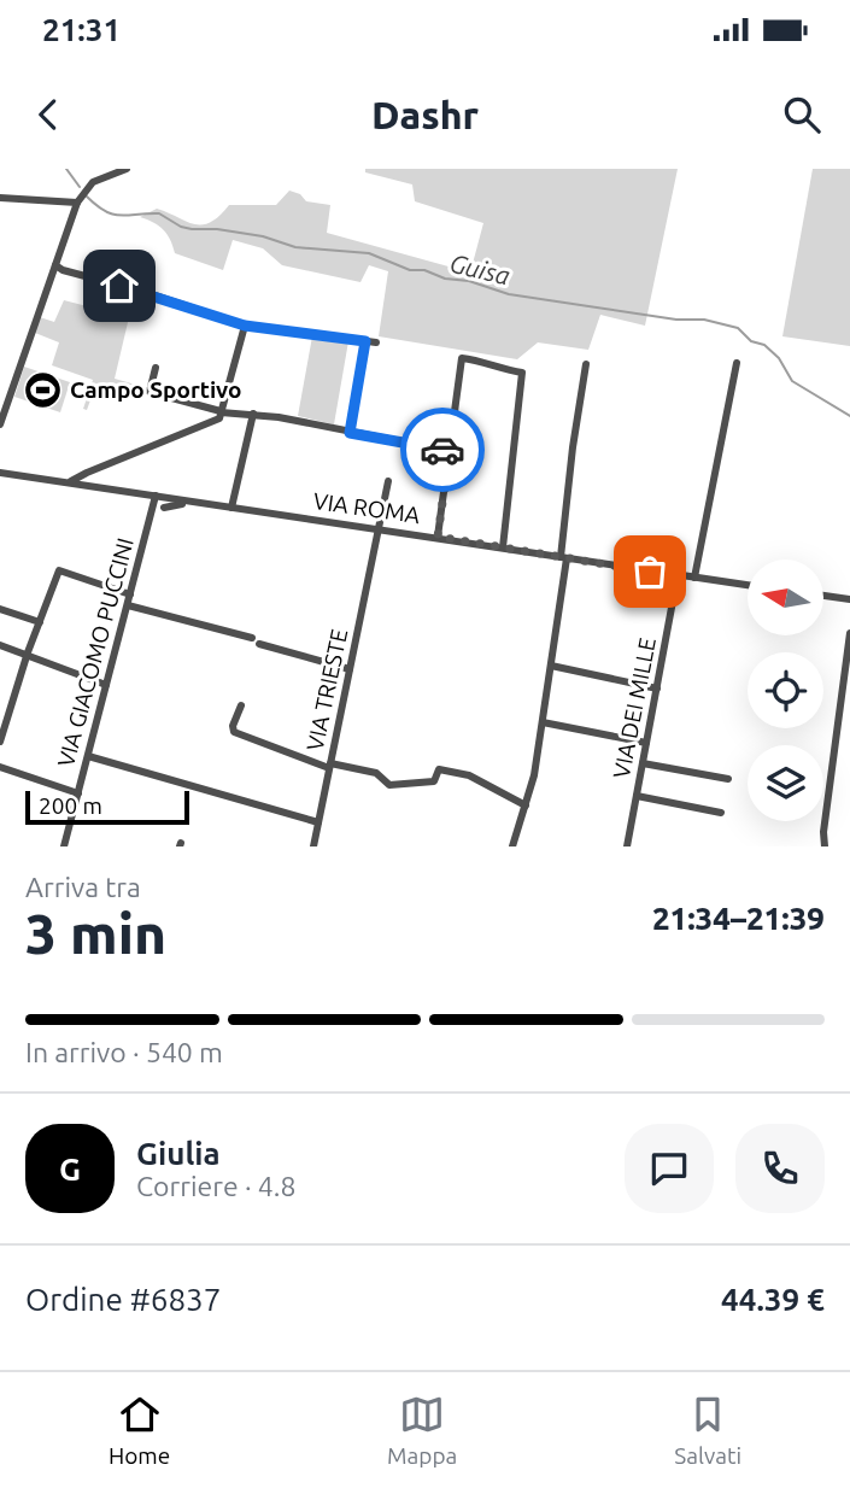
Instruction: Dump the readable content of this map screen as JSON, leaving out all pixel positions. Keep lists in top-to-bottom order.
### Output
{
  "streets": {
    "street": [
      "VIA ROMA",
      "VIA GIACOMO PUCCINI",
      "VIA TRIESTE",
      "VIA DEI MILLE"
    ]
  },
  "crossings": [
    ["VIA ROMA", "VIA GIACOMO PUCCINI"],
    ["VIA ROMA", "VIA TRIESTE"],
    ["VIA ROMA", "VIA DEI MILLE"]
  ],
  "water": ["Guisa"],
  "places": {
    "sports": ["Campo Sportivo"]
  },
  "scale_bar": "200 m",
  "north": "left",
  "page": {
    "status": "21:31",
    "header": "Dashr",
    "scale": "200 m",
    "heading": ["3 min", "Arriva tra", "21:34–21:39"],
    "panel": [
      "Giulia",
      "Corriere · 4.8",
      "Ordine #6837",
      "44.39 €"
    ],
    "bar": "In arrivo · 540 m",
    "round": "G",
    "tabs": ["Home", "Mappa", "Salvati"]
  }
}
